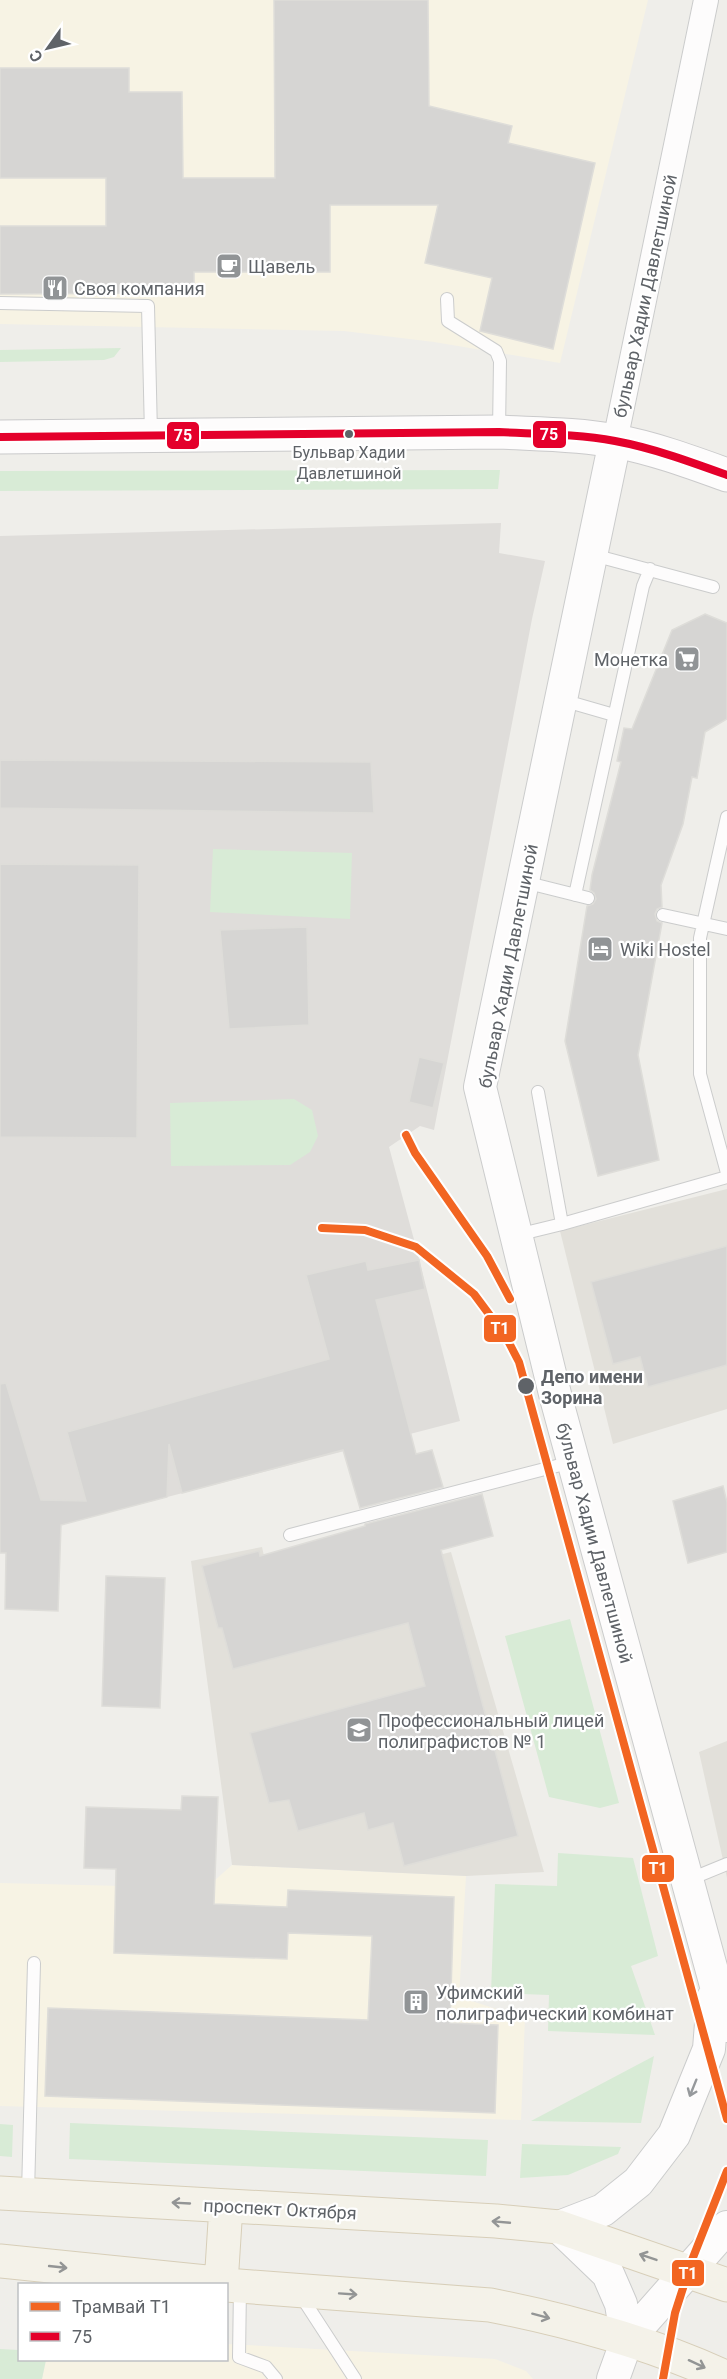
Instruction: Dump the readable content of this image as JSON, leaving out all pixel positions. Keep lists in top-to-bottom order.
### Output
{
  "streets": {
    "main road": ["проспект Октября"],
    "street": ["бульвар Хадии Давлетшиной"]
  },
  "places": {
    "cafe": ["Щавель"],
    "restaurant": ["Своя компания"],
    "other": ["Бульвар Хадии Давлетшиной", "Депо имени Зорина"],
    "supermarket": ["Монетка"],
    "hotel": ["Wiki Hostel"],
    "school or university": ["Профессиональный лицей полиграфистов № 1"],
    "building": ["Уфимский полиграфический комбинат"]
  },
  "lines": ["transit line 75", "tram line T1"],
  "legend": ["Трамвай T1", "75"],
  "north": "bottom left"
}
